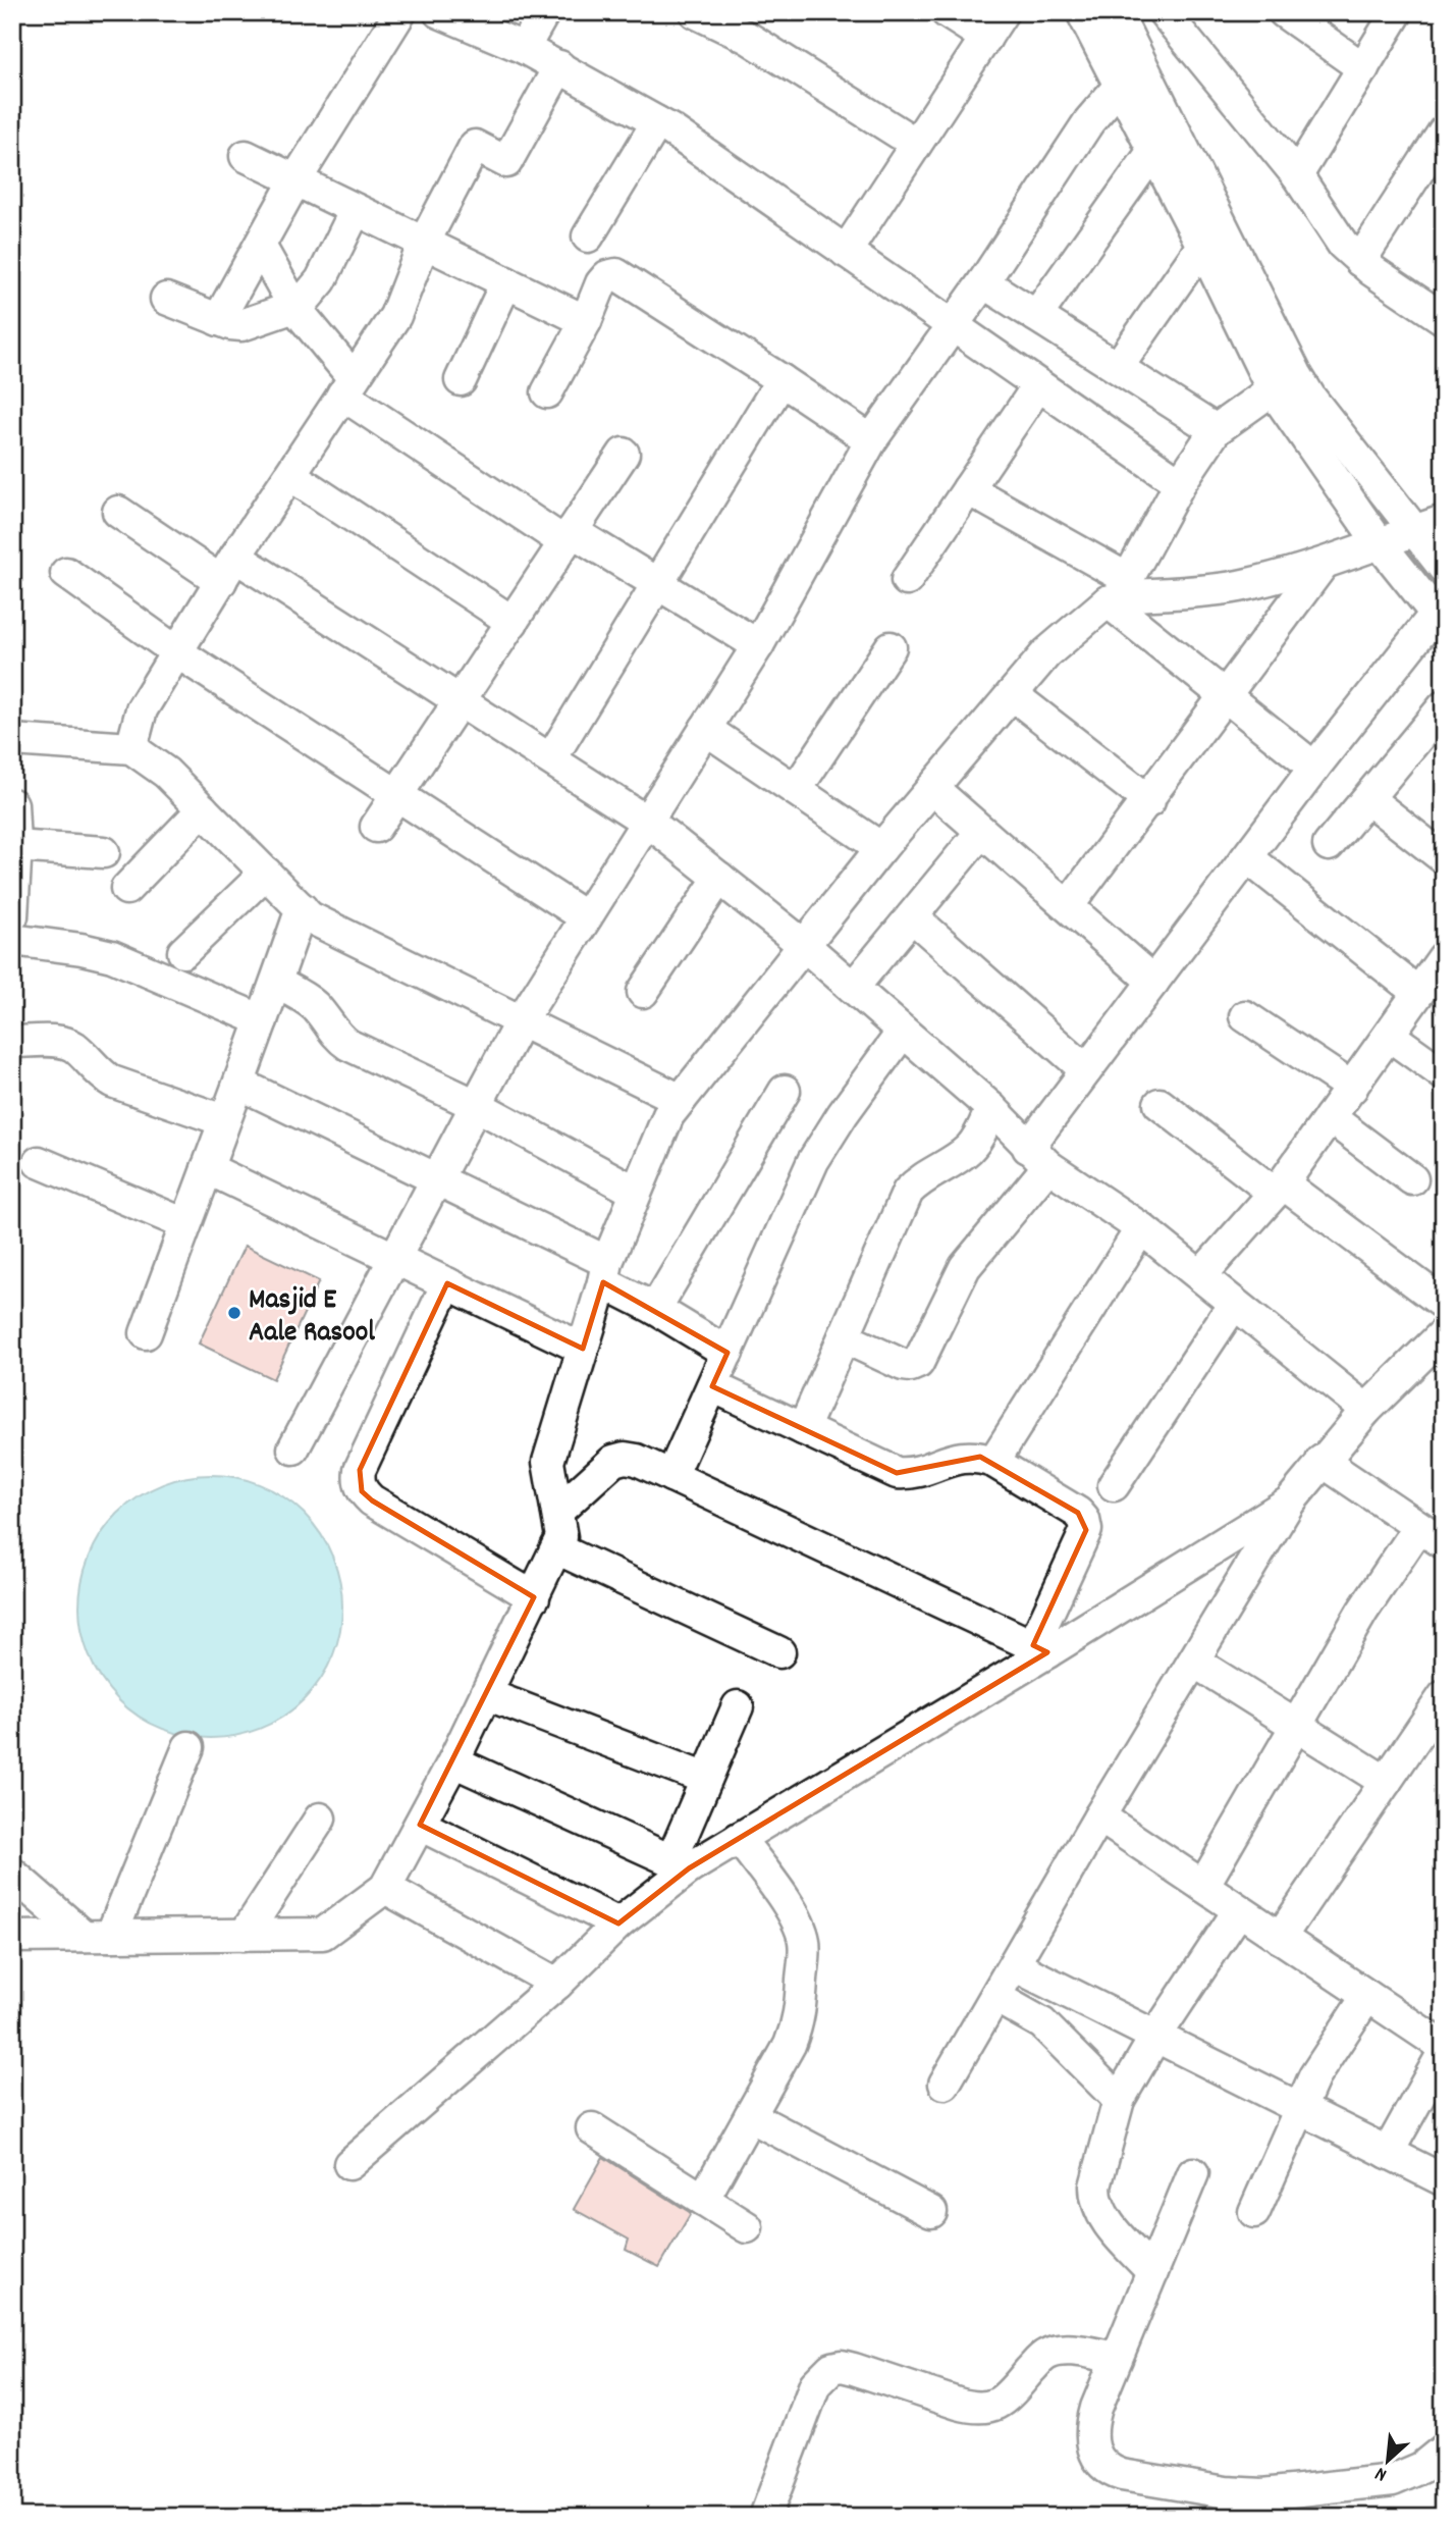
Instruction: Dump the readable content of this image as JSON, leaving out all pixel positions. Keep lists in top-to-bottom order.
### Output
{
  "places": ["Masjid E Aale Rasool"],
  "north": "bottom left"
}
